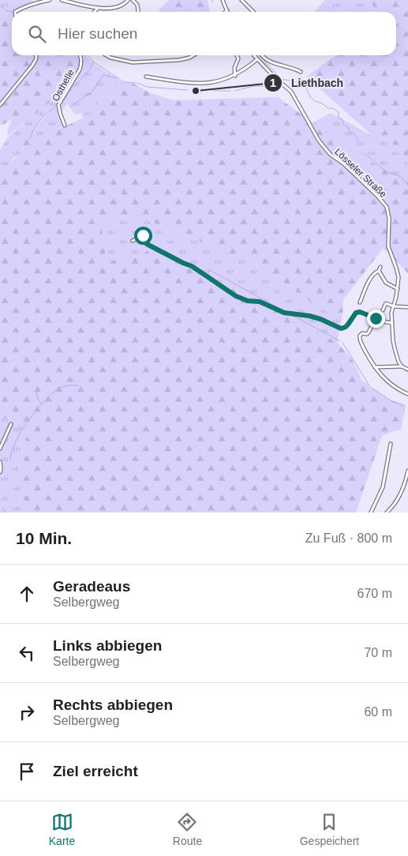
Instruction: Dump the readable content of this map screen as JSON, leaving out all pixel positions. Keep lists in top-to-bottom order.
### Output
{
  "streets": {
    "street": ["Osthelle", "Lösseler Straße"]
  },
  "places": ["Liethbach"],
  "page": {
    "search": "Hier suchen",
    "heading": ["10 Min.", "Zu Fuß · 800 m"],
    "list": [
      ["Geradeaus", "Selbergweg", "670 m"],
      ["Links abbiegen", "Selbergweg", "70 m"],
      ["Rechts abbiegen", "Selbergweg", "60 m"],
      "Ziel erreicht"
    ],
    "nav": ["Karte", "Route", "Gespeichert"]
  }
}
